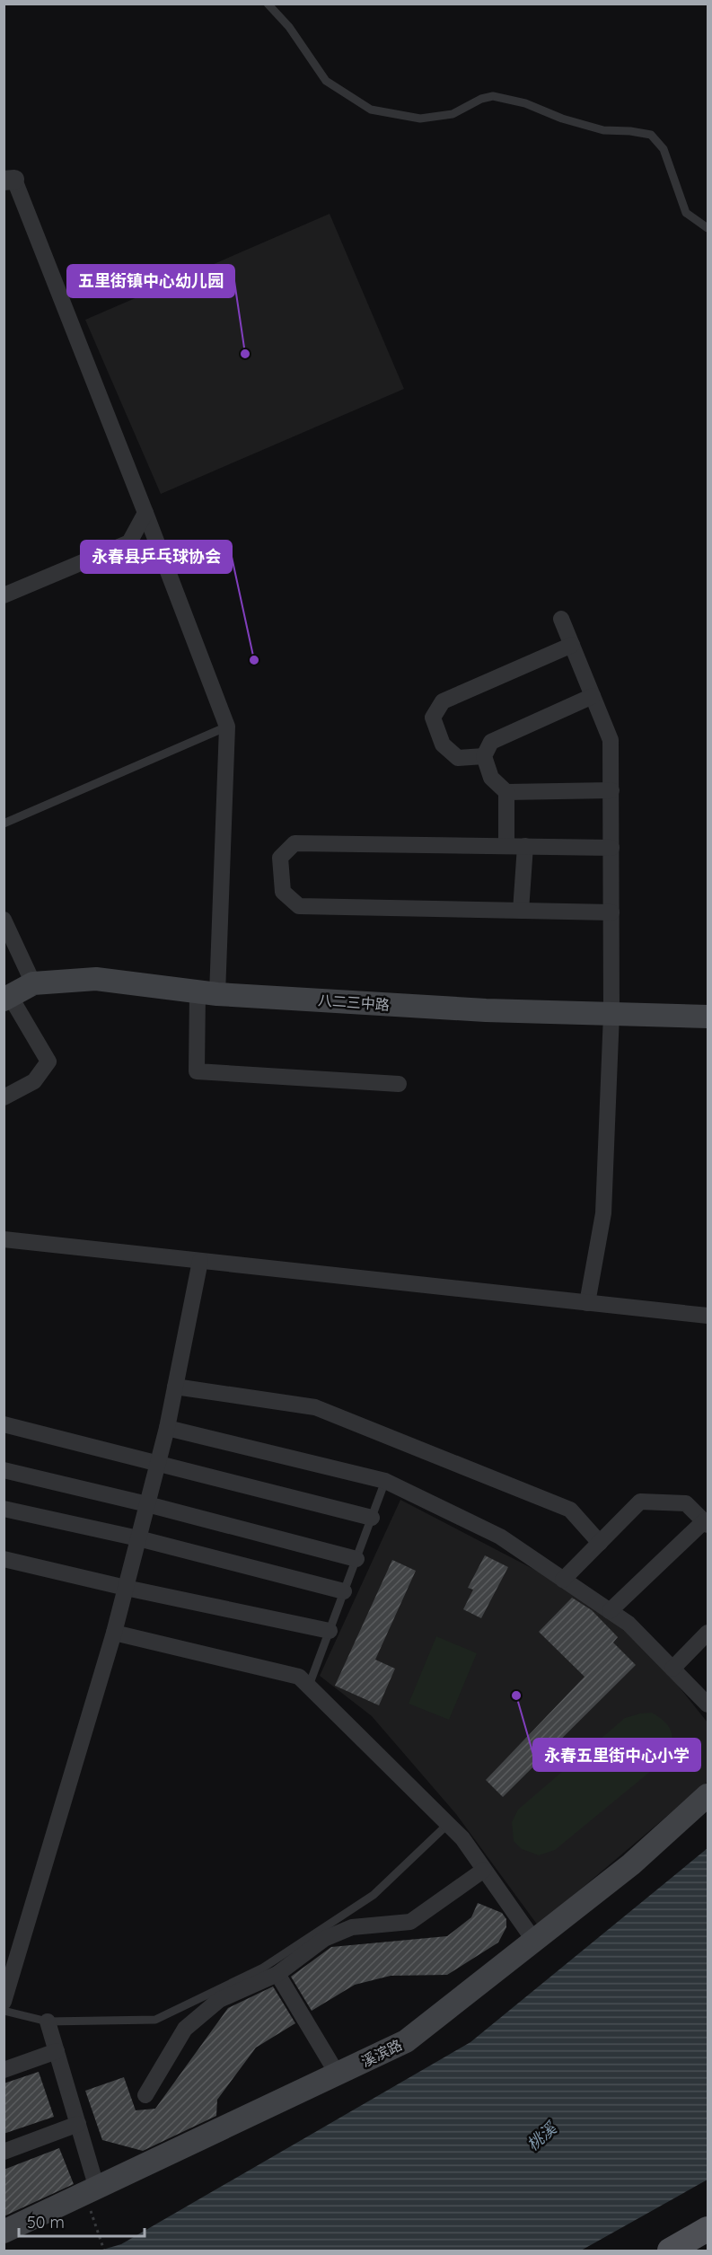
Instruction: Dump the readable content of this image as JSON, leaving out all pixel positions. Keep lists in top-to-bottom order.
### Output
{
  "streets": {
    "main road": ["八二三中路", "溪滨路"]
  },
  "water": ["桃溪"],
  "places": ["五里街镇中心幼儿园", "永春县乒乓球协会", "永春五里街中心小学"],
  "scale_bar": "50 m"
}
